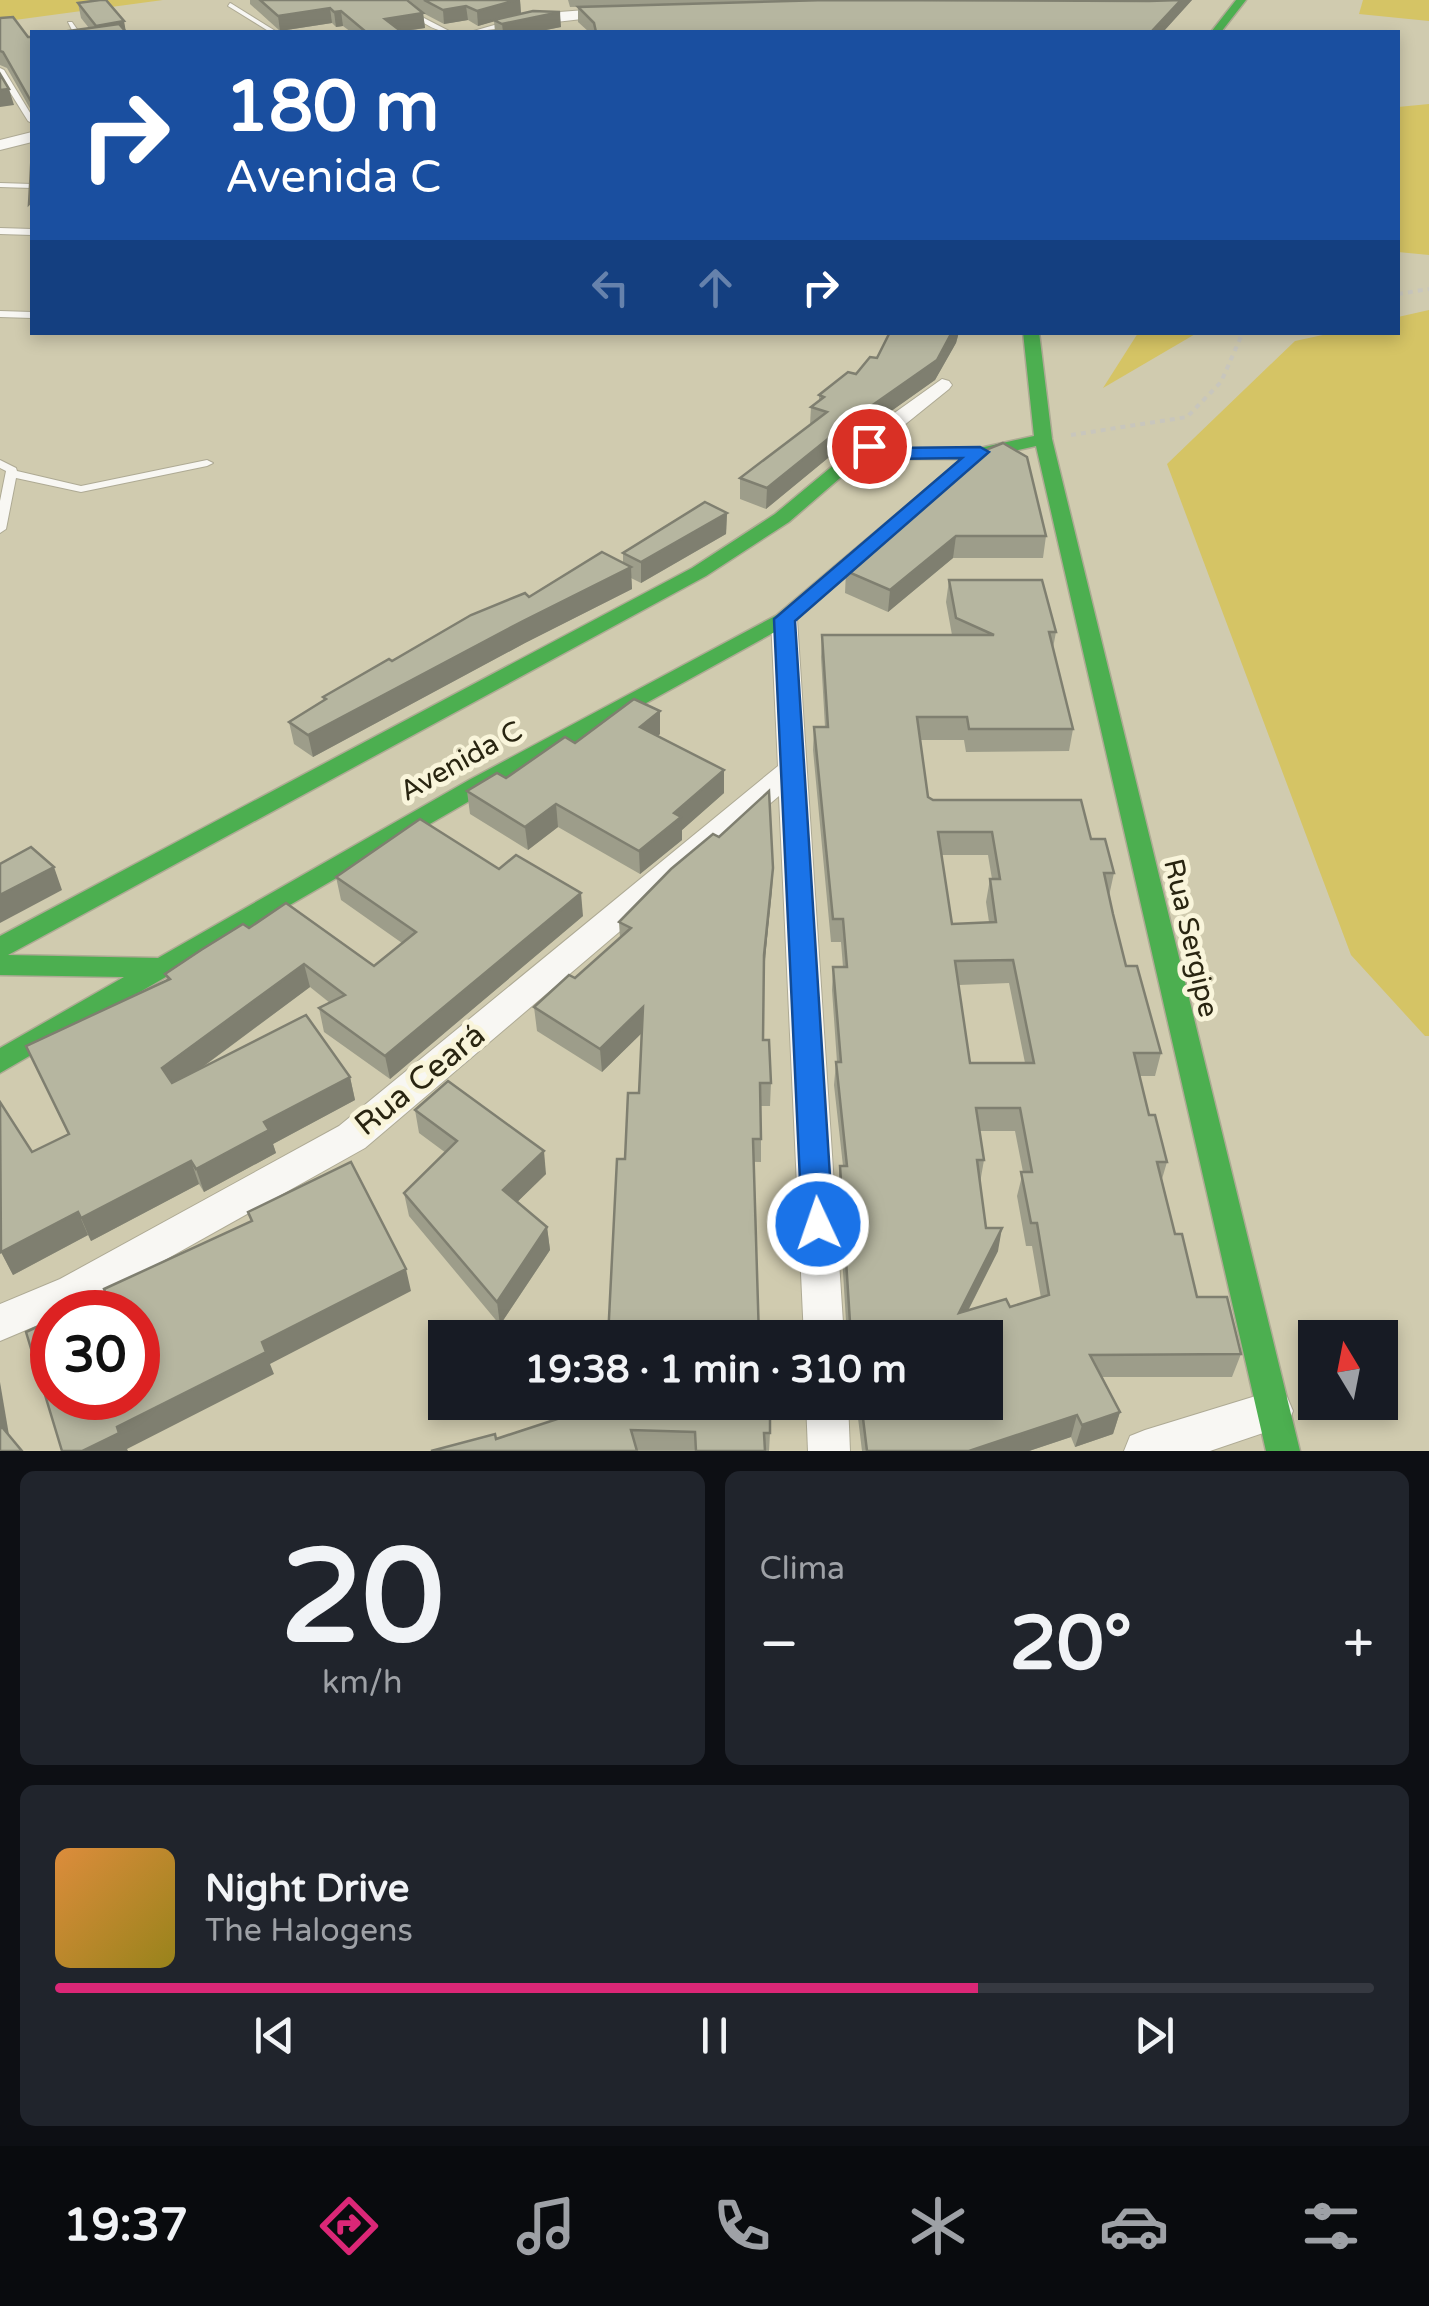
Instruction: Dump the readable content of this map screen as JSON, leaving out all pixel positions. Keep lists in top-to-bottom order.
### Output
{
  "streets": {
    "main road": ["Avenida C", "Rua Sergipe"],
    "street": ["Rua Ceará"]
  },
  "crossings": [
    ["Avenida C", "Rua Sergipe"]
  ],
  "north": "top",
  "page": {
    "turn": ["180 m", "Avenida C"],
    "limit": "30",
    "trip": "19:38 · 1 min · 310 m",
    "tile": [
      ["20", "km/h"],
      "Clima"
    ],
    "heat": ["−", "20°", "+"],
    "song": ["Night Drive", "The Halogens"],
    "tabs": "19:37"
  }
}
